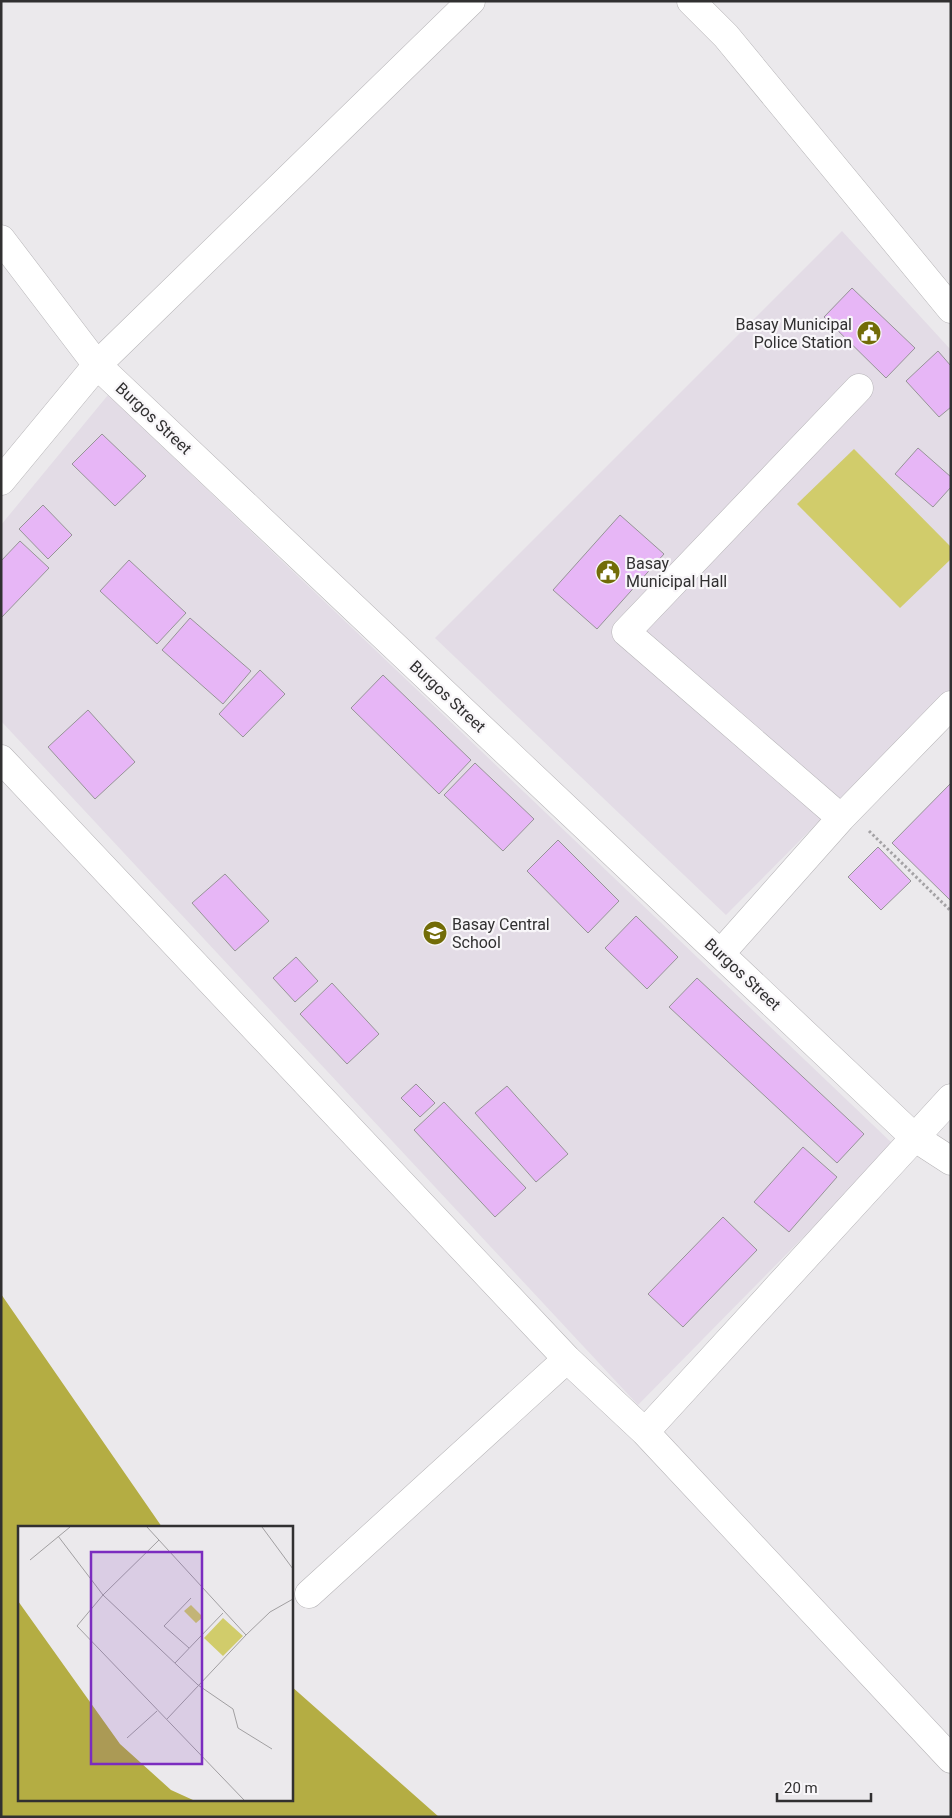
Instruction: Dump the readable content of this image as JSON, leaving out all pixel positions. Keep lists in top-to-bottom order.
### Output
{
  "streets": {
    "street": ["Burgos Street"]
  },
  "places": {
    "public building": ["Basay Municipal Police Station", "Basay Municipal Hall"],
    "school or university": ["Basay Central School"]
  },
  "scale_bar": "20 m"
}
